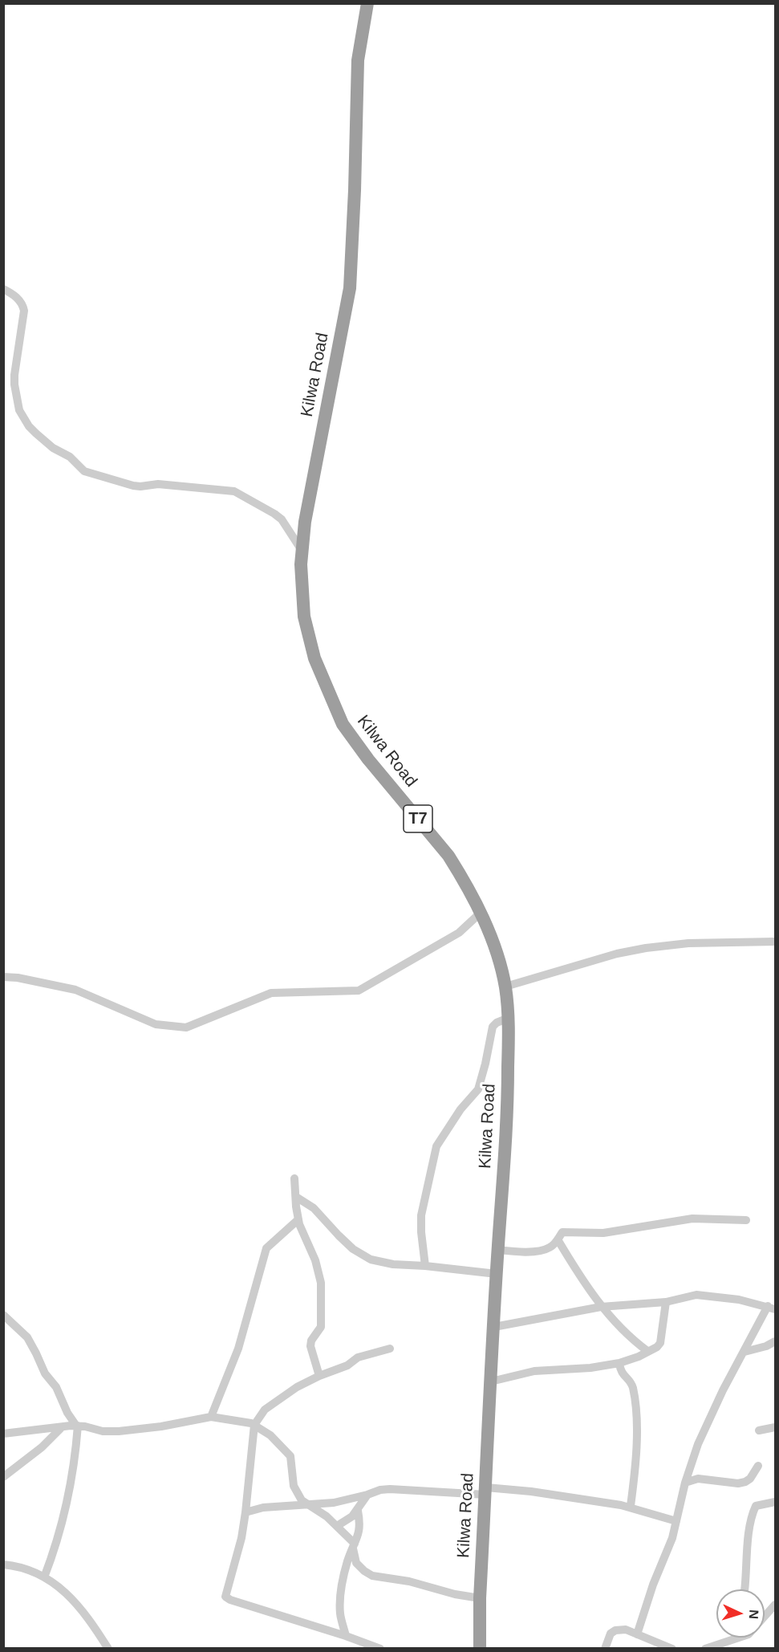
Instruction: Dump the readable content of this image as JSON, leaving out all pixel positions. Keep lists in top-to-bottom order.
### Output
{
  "streets": {
    "highway": ["Kilwa Road", "T7"]
  },
  "north": "right"
}
